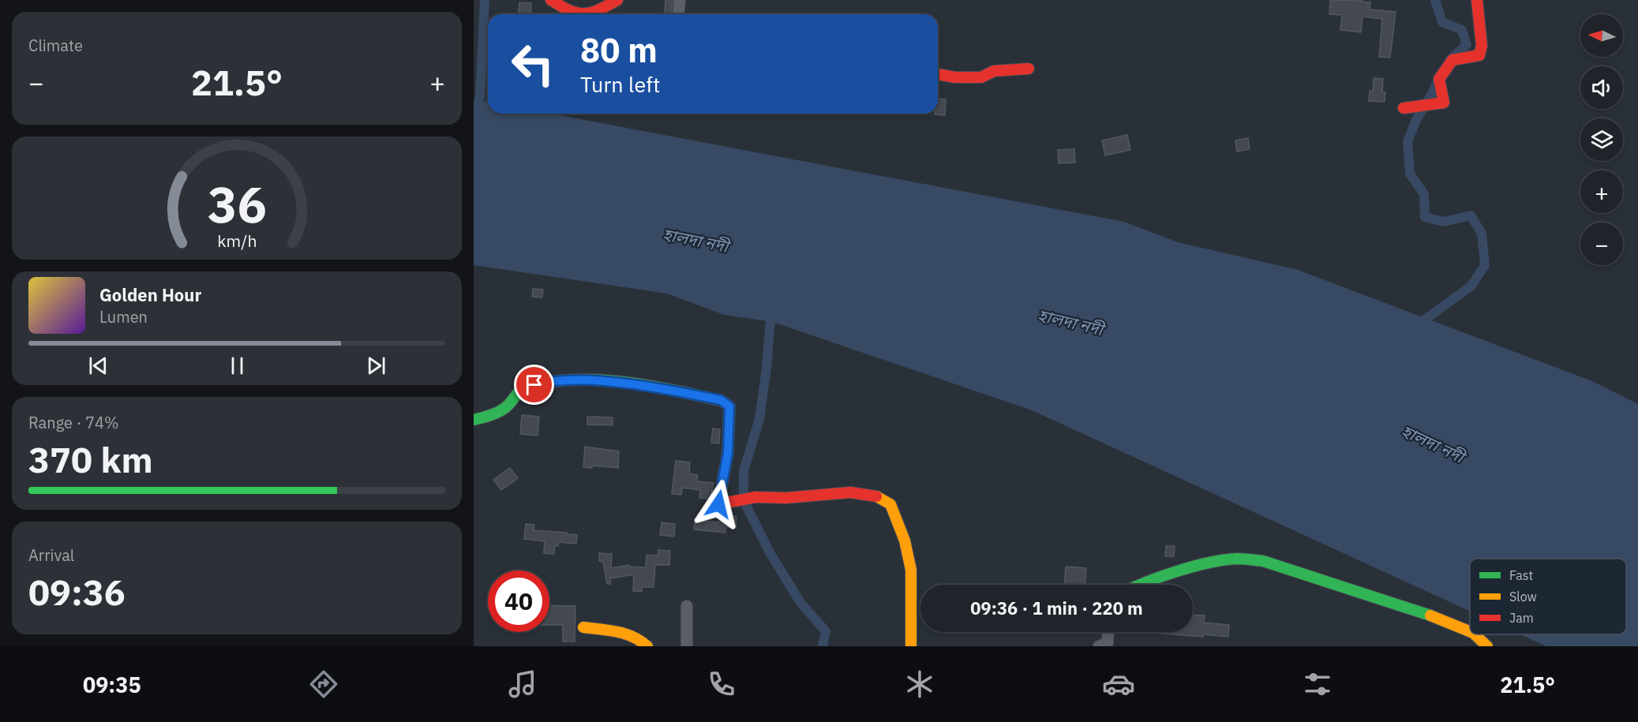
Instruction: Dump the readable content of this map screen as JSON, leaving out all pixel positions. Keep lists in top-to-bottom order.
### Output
{
  "water": ["হালদা নদী"],
  "legend": ["Fast", "Slow", "Jam"],
  "north": "left",
  "page": {
    "tile": [
      "Climate",
      ["Range · 74%", "370 km"],
      ["Arrival", "09:36"]
    ],
    "map_buttons": ["+", "−"],
    "turn": ["80 m", "Turn left"],
    "heat": ["−", "21.5°", "+"],
    "song": ["Golden Hour", "Lumen"],
    "limit": "40",
    "trip": "09:36 · 1 min · 220 m",
    "tabs": ["09:35", "21.5°"],
    "gauge": ["36", "km/h"]
  }
}
